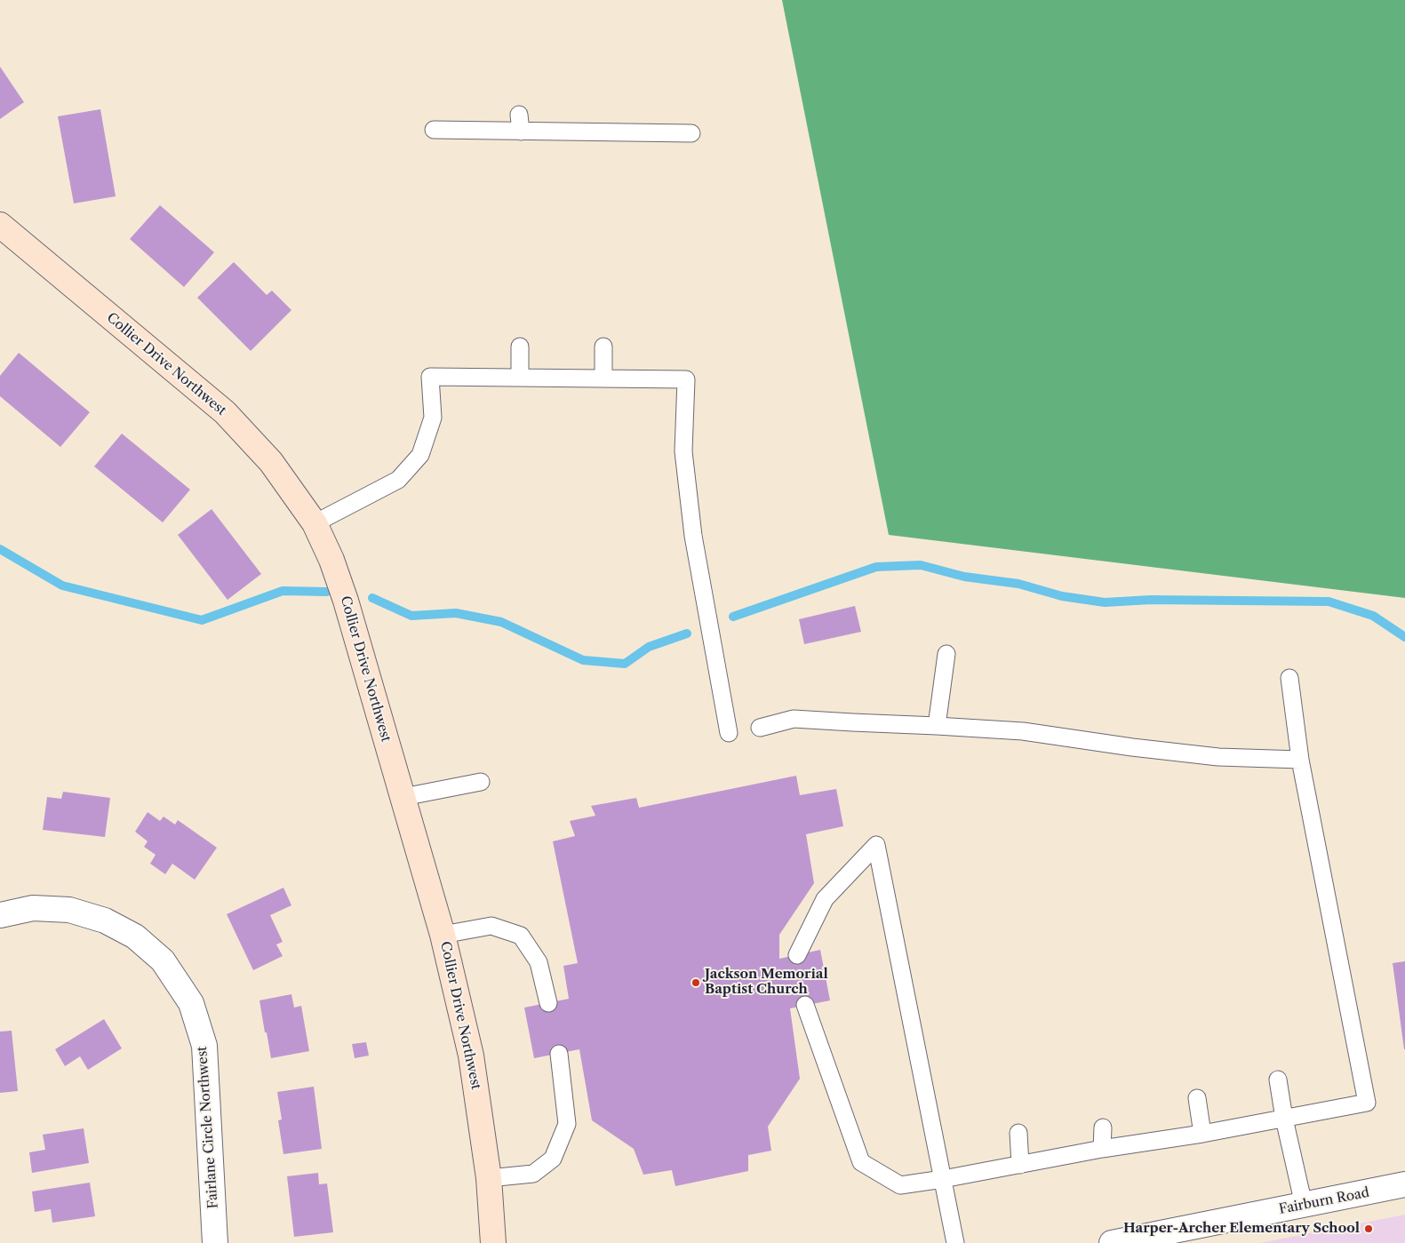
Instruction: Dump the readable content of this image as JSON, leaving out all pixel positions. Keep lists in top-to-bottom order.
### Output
{
  "streets": {
    "main road": ["Collier Drive Northwest"],
    "street": ["Fairlane Circle Northwest", "Fairburn Road"]
  },
  "places": ["Jackson Memorial Baptist Church", "Harper-Archer Elementary School"]
}
